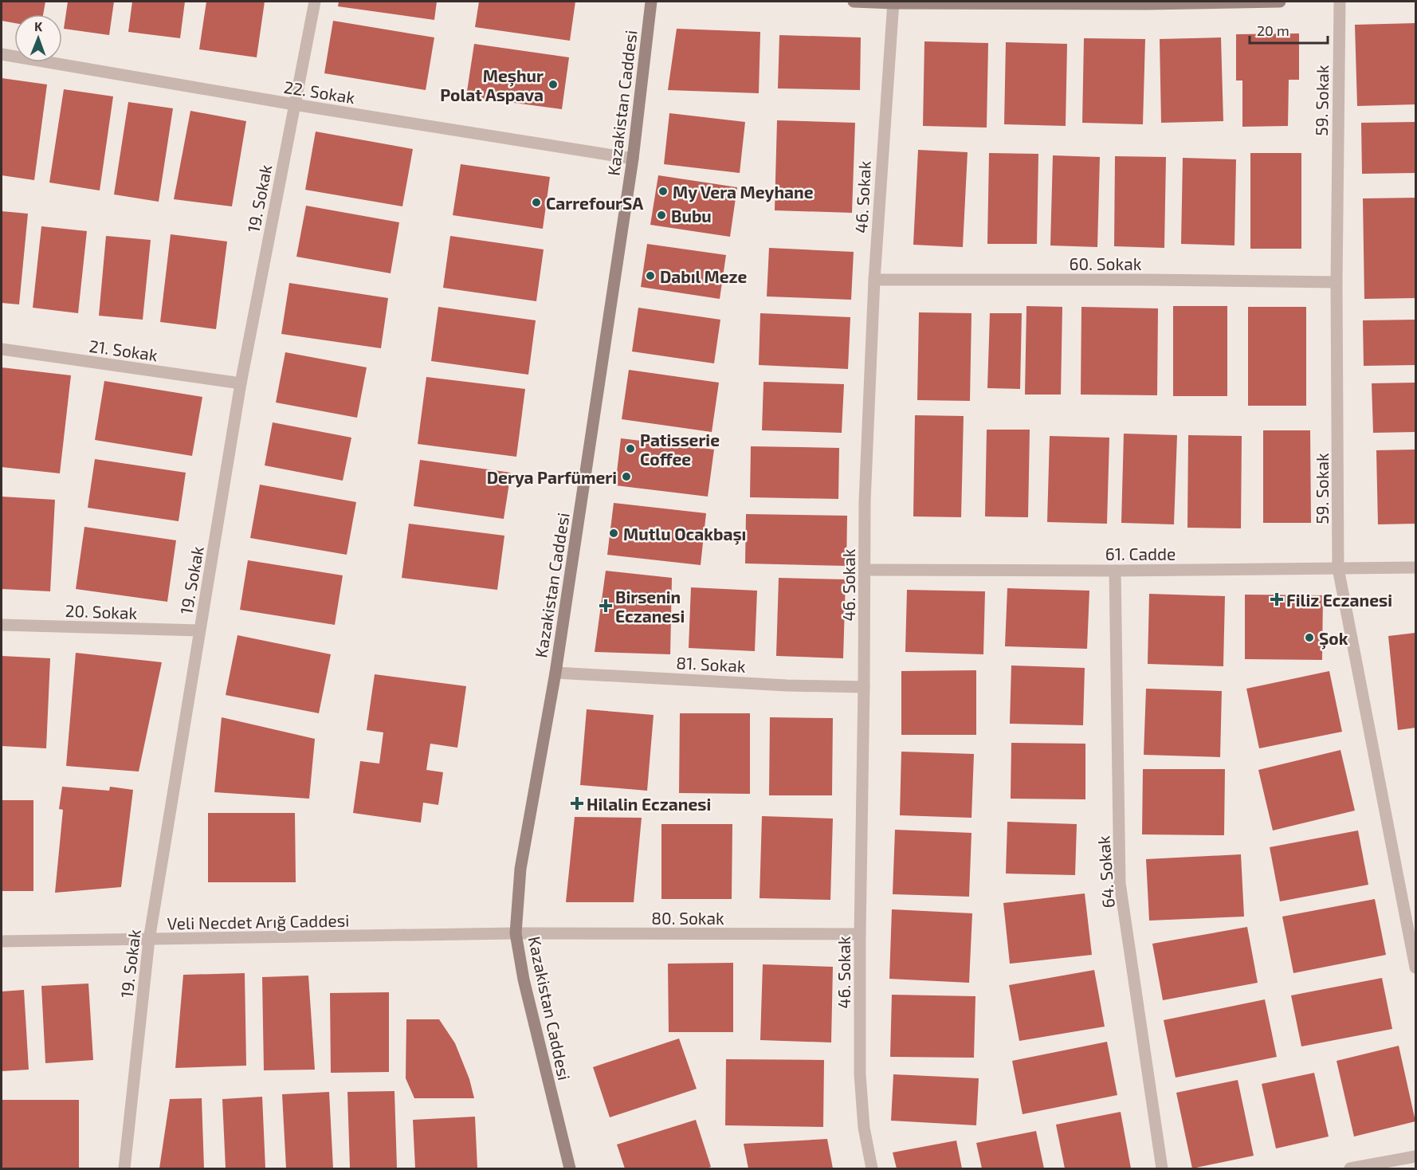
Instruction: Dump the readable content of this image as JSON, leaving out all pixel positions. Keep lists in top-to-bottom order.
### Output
{
  "streets": {
    "main road": ["Kazakistan Caddesi"],
    "street": [
      "22. Sokak",
      "59. Sokak",
      "46. Sokak",
      "19. Sokak",
      "60. Sokak",
      "21. Sokak",
      "61. Cadde",
      "20. Sokak",
      "81. Sokak",
      "64. Sokak",
      "80. Sokak",
      "Veli Necdet Arığ Caddesi"
    ]
  },
  "crossings": [
    ["22. Sokak", "Kazakistan Caddesi"],
    ["22. Sokak", "19. Sokak"],
    ["59. Sokak", "60. Sokak"],
    ["59. Sokak", "61. Cadde"],
    ["Kazakistan Caddesi", "81. Sokak"],
    ["Kazakistan Caddesi", "80. Sokak"],
    ["Kazakistan Caddesi", "Veli Necdet Arığ Caddesi"],
    ["46. Sokak", "60. Sokak"],
    ["46. Sokak", "61. Cadde"],
    ["46. Sokak", "81. Sokak"],
    ["46. Sokak", "80. Sokak"],
    ["19. Sokak", "21. Sokak"],
    ["19. Sokak", "20. Sokak"],
    ["19. Sokak", "Veli Necdet Arığ Caddesi"],
    ["61. Cadde", "64. Sokak"],
    ["80. Sokak", "Veli Necdet Arığ Caddesi"]
  ],
  "places": {
    "other": [
      "Meşhur Polat Aspava",
      "My Vera Meyhane",
      "CarrefourSA",
      "Bubu",
      "Dabıl Meze",
      "Patisserie Coffee",
      "Derya Parfümeri",
      "Mutlu Ocakbaşı",
      "Şok"
    ],
    "health": ["Filiz Eczanesi", "Birsenin Eczanesi", "Hilalin Eczanesi"]
  },
  "scale_bar": "20 m",
  "north": "top"
}
